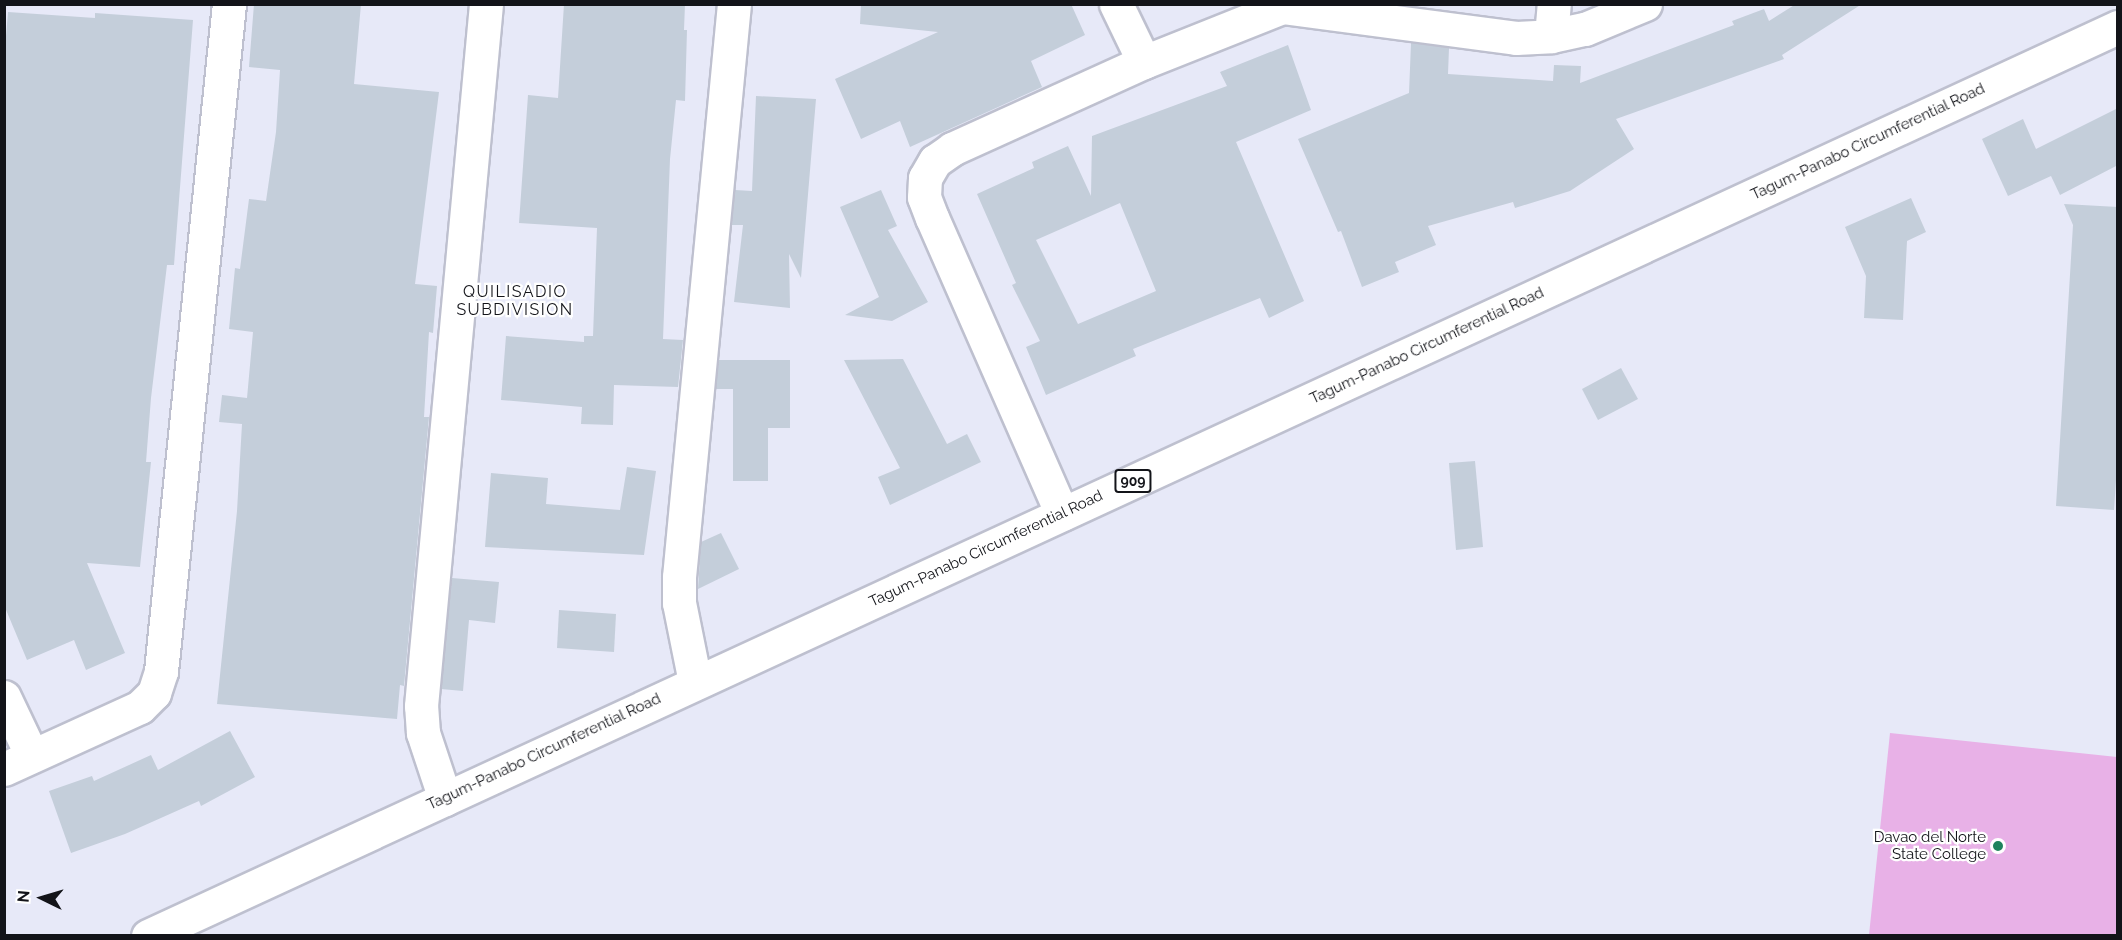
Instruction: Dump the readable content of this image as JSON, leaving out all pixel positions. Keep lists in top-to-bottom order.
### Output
{
  "streets": {
    "street": ["Tagum-Panabo Circumferential Road", "909"]
  },
  "districts": ["QUILISADIO SUBDIVISION"],
  "places": ["Davao del Norte State College"],
  "north": "left"
}
